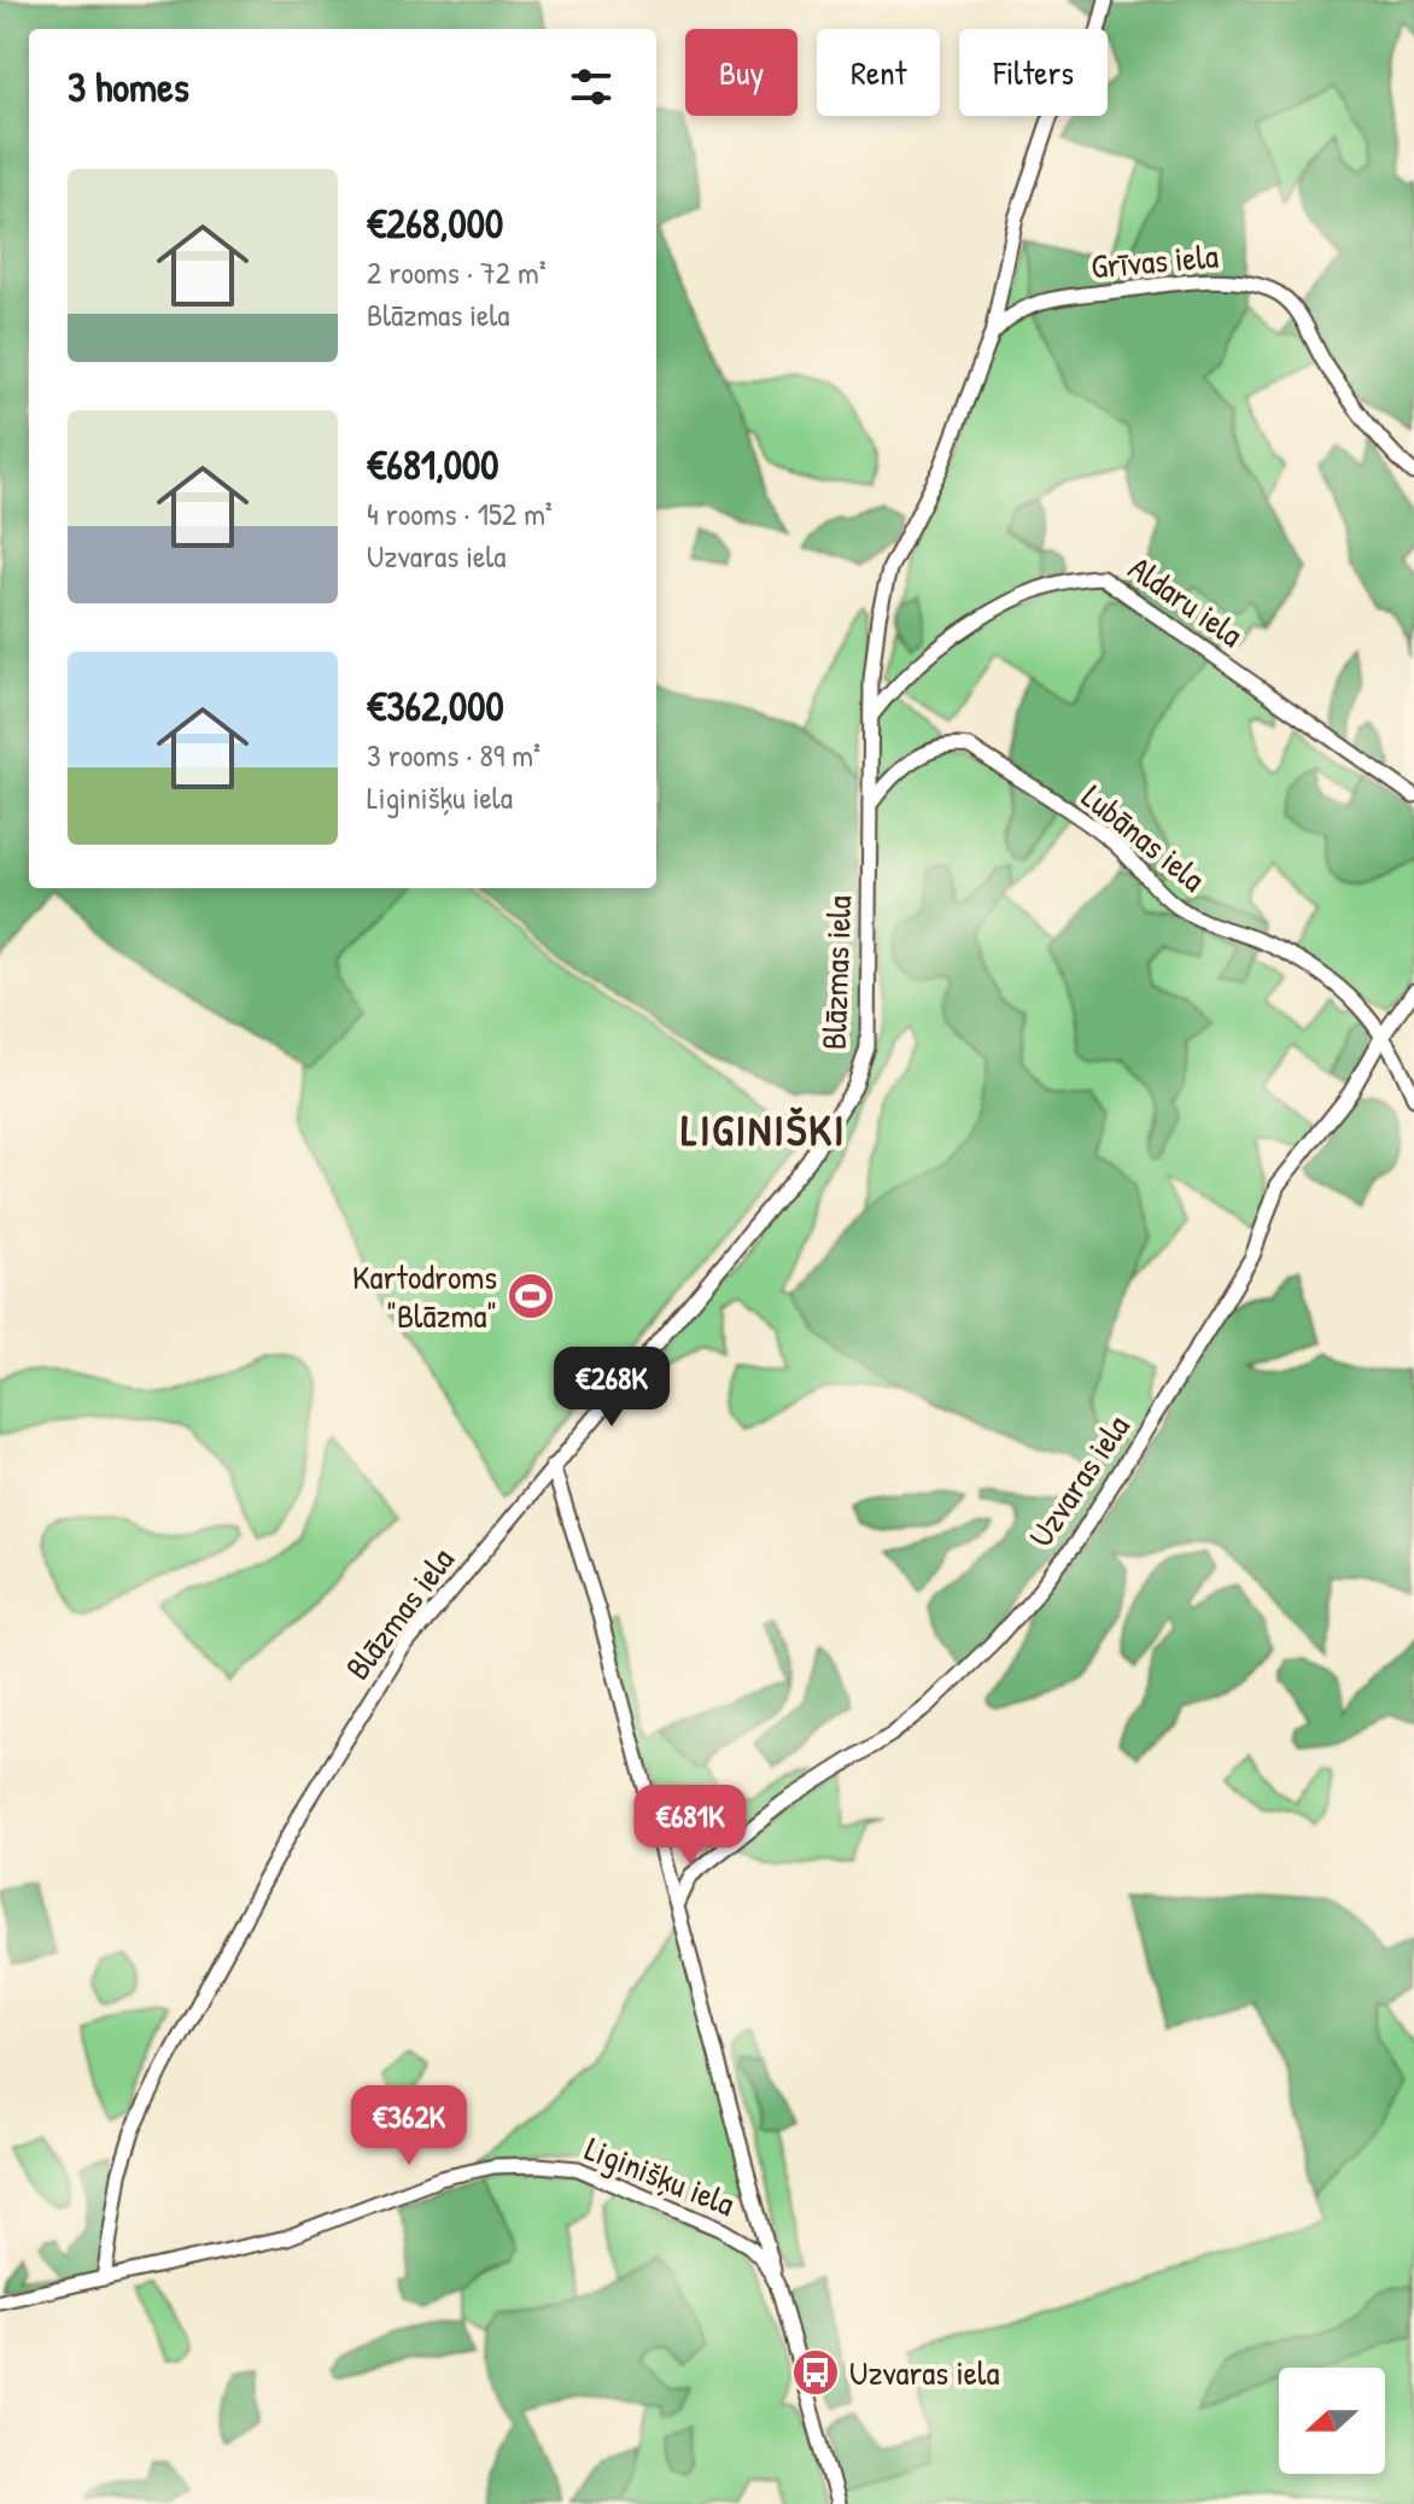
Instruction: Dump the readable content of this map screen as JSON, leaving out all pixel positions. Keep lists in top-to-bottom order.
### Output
{
  "streets": {
    "street": [
      "Grīvas iela",
      "Aldaru iela",
      "Lubānas iela",
      "Blāzmas iela",
      "Uzvaras iela",
      "Liginišķu iela"
    ]
  },
  "crossings": [
    ["Grīvas iela", "Blāzmas iela"],
    ["Aldaru iela", "Blāzmas iela"],
    ["Lubānas iela", "Blāzmas iela"],
    ["Lubānas iela", "Uzvaras iela"],
    ["Blāzmas iela", "Liginišķu iela"]
  ],
  "districts": ["LIGINIŠKI"],
  "places": {
    "sports": ["Kartodroms \"Blāzma\""],
    "bus stop": ["Uzvaras iela"]
  },
  "north": "left",
  "page": {
    "chip": ["Buy", "Rent", "Filters"],
    "heading": "3 homes",
    "list": [
      {
        "name": "€268,000",
        "note": "2 rooms · 72 m² · Blāzmas iela"
      },
      {
        "name": "€681,000",
        "note": "4 rooms · 152 m² · Uzvaras iela"
      },
      {
        "name": "€362,000",
        "note": "3 rooms · 89 m² · Liginišķu iela"
      }
    ],
    "price": ["€268K", "€681K", "€362K"]
  }
}
